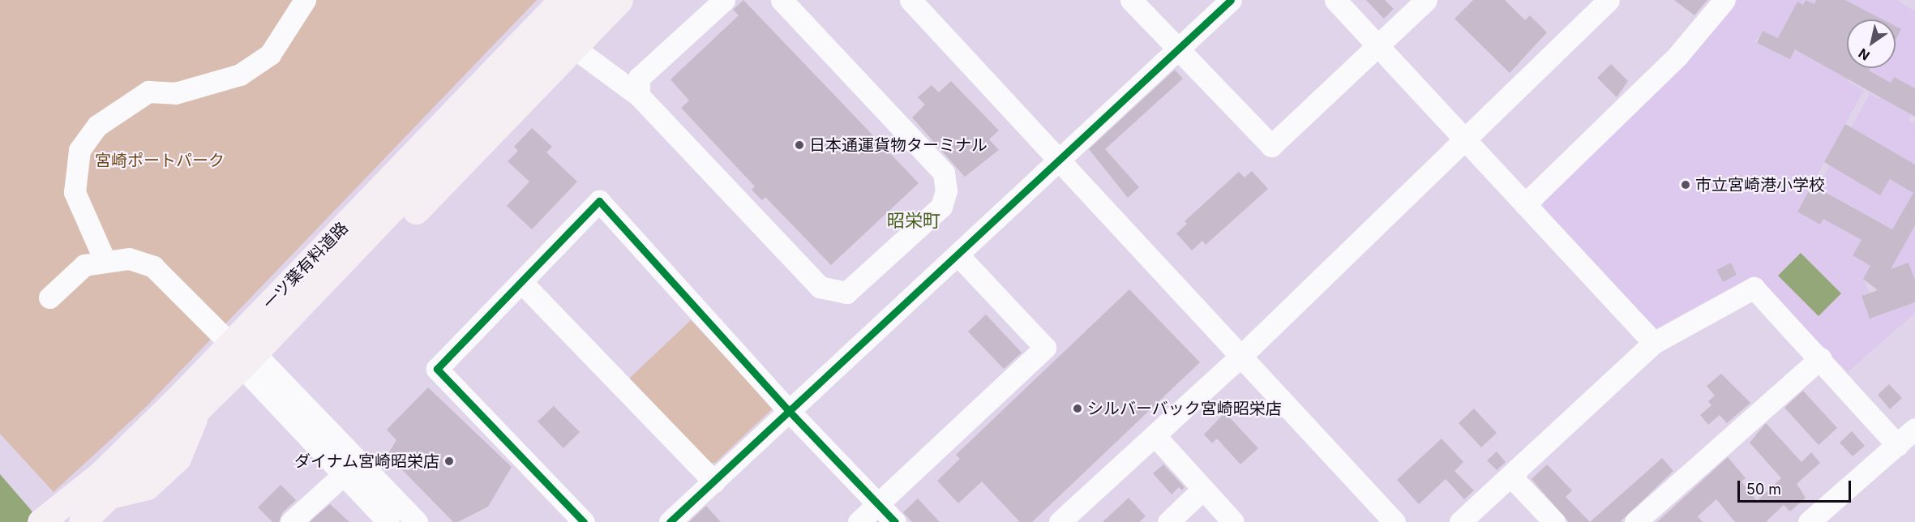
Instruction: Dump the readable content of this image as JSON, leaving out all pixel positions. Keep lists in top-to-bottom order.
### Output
{
  "streets": {
    "main road": ["一ツ葉有料道路"]
  },
  "districts": ["昭栄町"],
  "parks": ["宮崎ポートパーク"],
  "places": [
    "日本通運貨物ターミナル",
    "市立宮崎港小学校",
    "シルバーバック宮崎昭栄店",
    "ダイナム宮崎昭栄店"
  ],
  "scale_bar": "50 m",
  "north": "bottom left"
}
